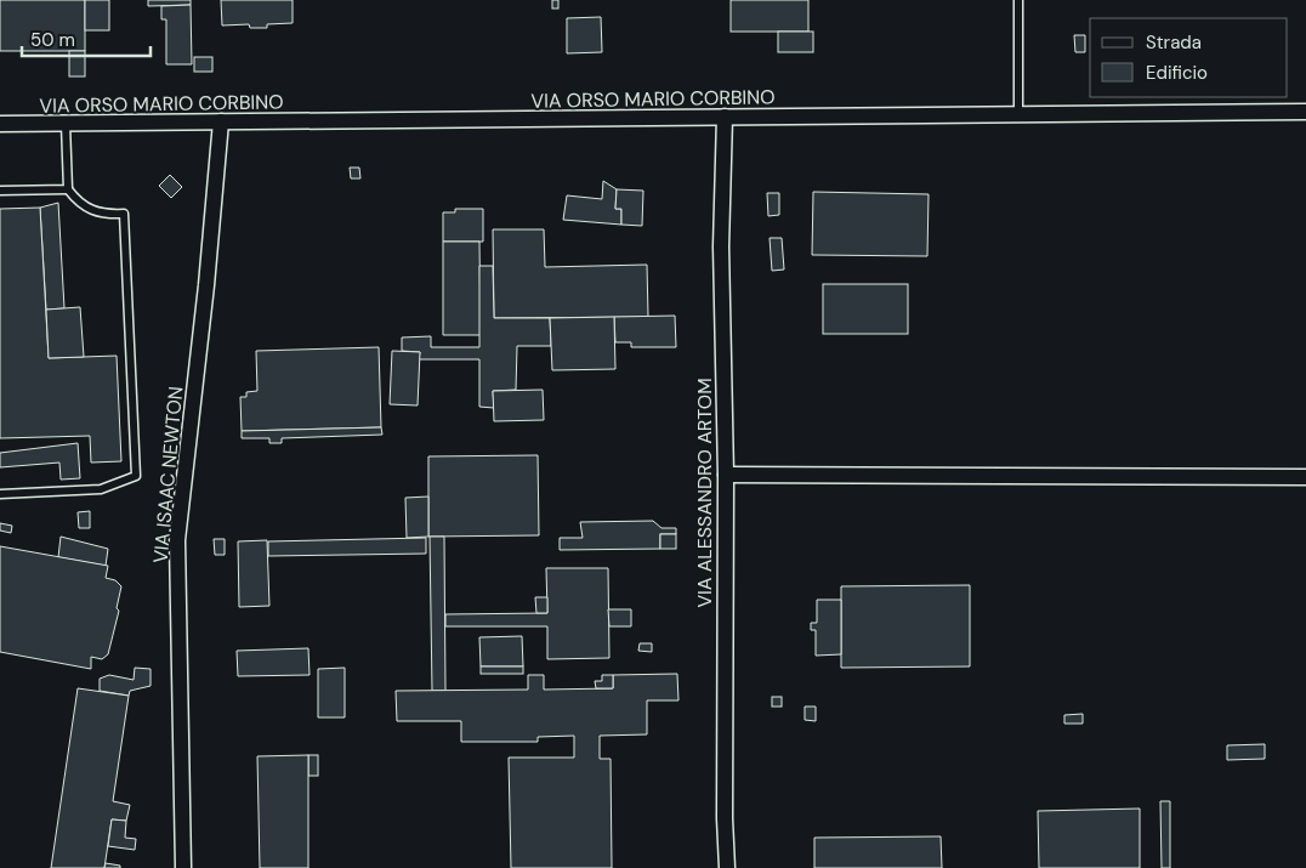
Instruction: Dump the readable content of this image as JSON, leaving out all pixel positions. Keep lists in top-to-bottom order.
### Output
{
  "streets": {
    "street": ["VIA ORSO MARIO CORBINO", "VIA ISAAC NEWTON", "VIA ALESSANDRO ARTOM"]
  },
  "crossings": [
    ["VIA ORSO MARIO CORBINO", "VIA ISAAC NEWTON"],
    ["VIA ORSO MARIO CORBINO", "VIA ALESSANDRO ARTOM"]
  ],
  "legend": ["Strada", "Edificio"],
  "scale_bar": "50 m"
}
